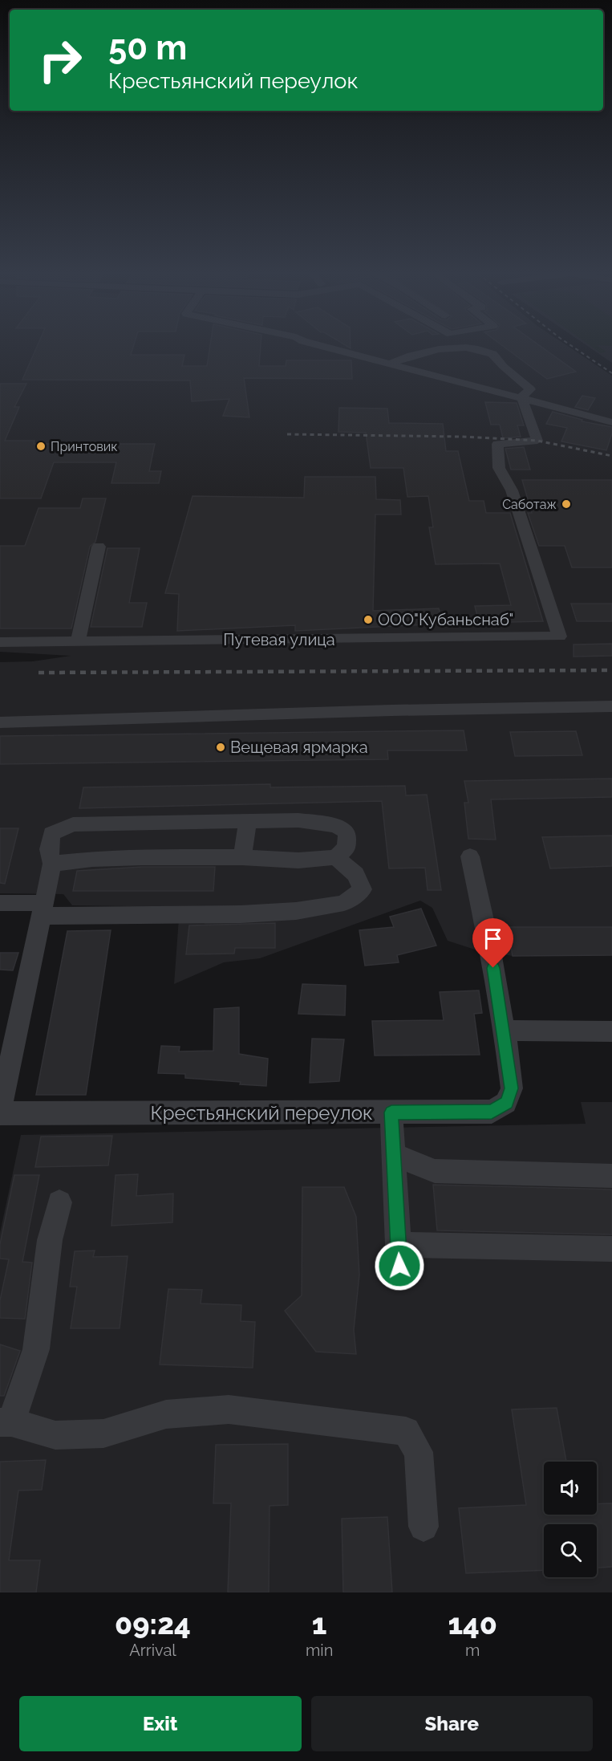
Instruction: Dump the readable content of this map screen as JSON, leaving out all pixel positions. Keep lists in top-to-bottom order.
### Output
{
  "streets": {
    "street": ["Путевая улица", "Крестьянский переулок"]
  },
  "places": [
    "Принтовик",
    "Саботаж",
    "ООО\"Кубаньснаб\"",
    "Вещевая ярмарка"
  ],
  "page": {
    "turn": ["50 m", "Крестьянский переулок"],
    "eta": [
      "09:24",
      "Arrival",
      "1",
      "min",
      "140",
      "m"
    ],
    "buttons": ["Exit", "Share"]
  }
}
